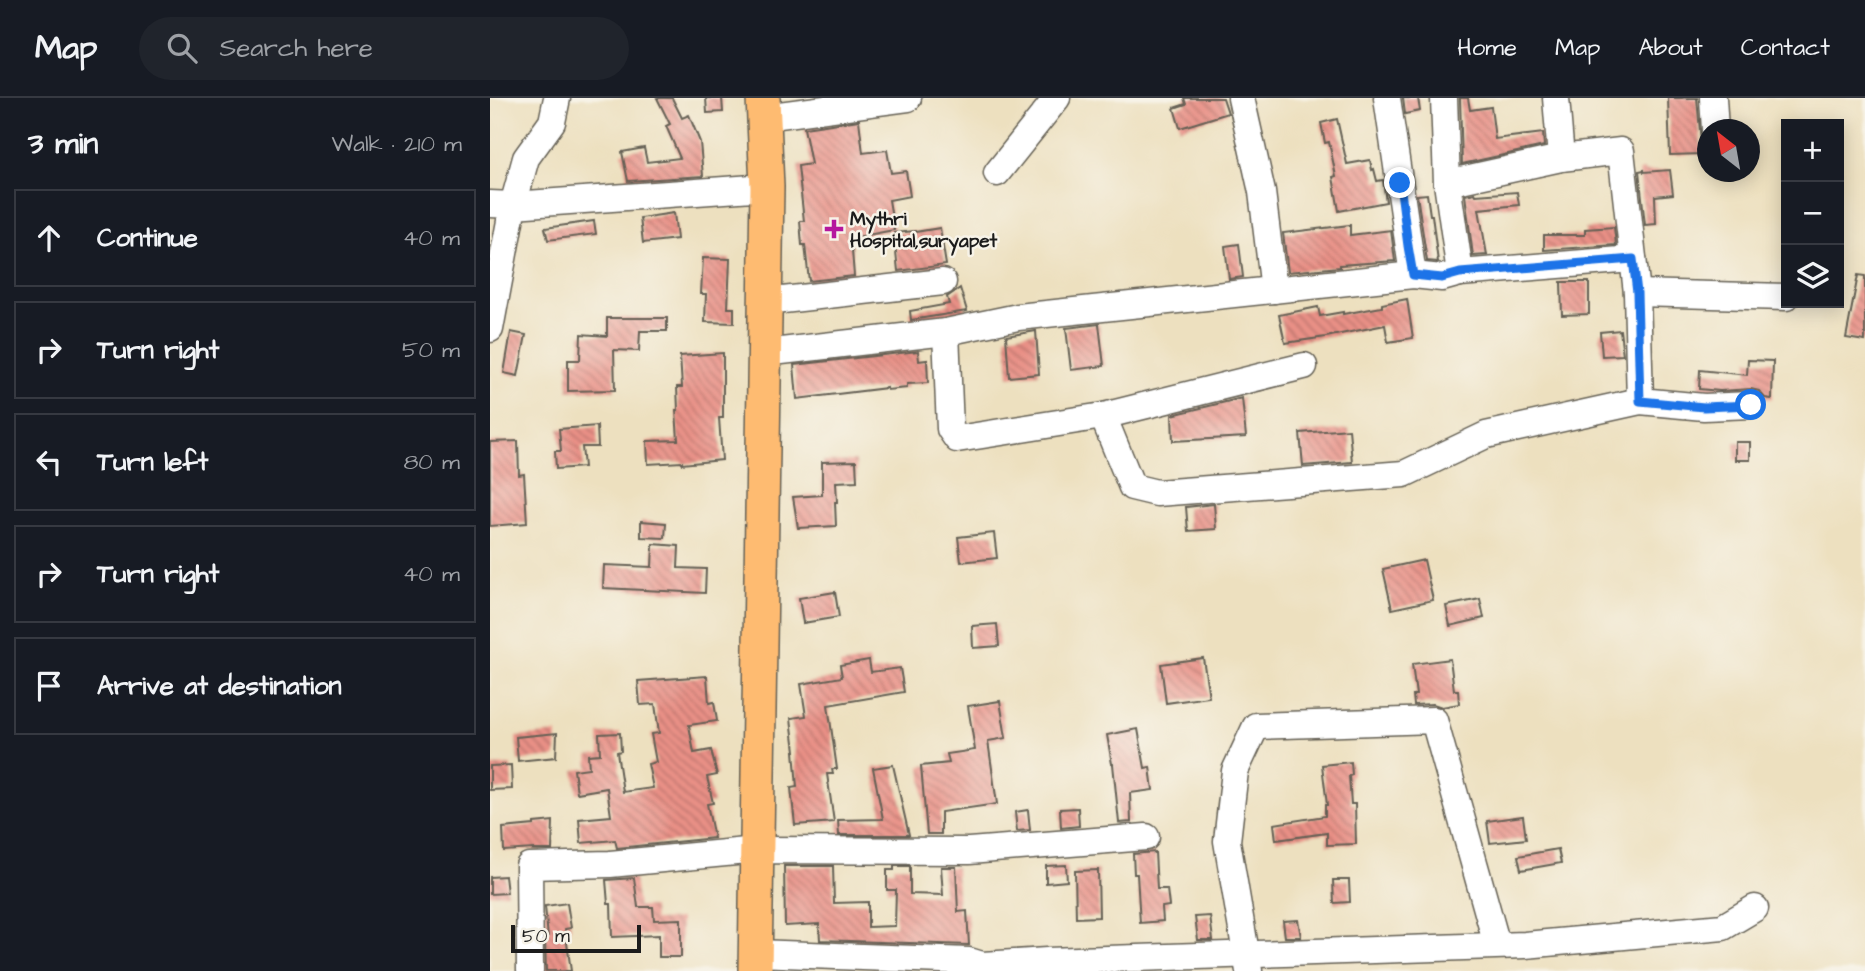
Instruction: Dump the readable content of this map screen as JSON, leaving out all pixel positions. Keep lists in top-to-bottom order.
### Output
{
  "places": {
    "health": ["Mythri Hospital,suryapet"]
  },
  "scale_bar": "50 m",
  "north": "top left",
  "page": {
    "header": "Map",
    "search": "Search here",
    "nav": [
      "Home",
      "Map",
      "About",
      "Contact"
    ],
    "heading": ["3 min", "Walk · 210 m"],
    "map_buttons": ["+", "−"],
    "list": [
      ["Continue", "40 m"],
      ["Turn right", "50 m"],
      ["Turn left", "80 m"],
      ["Turn right", "40 m"],
      "Arrive at destination"
    ],
    "scale": "50 m"
  }
}
